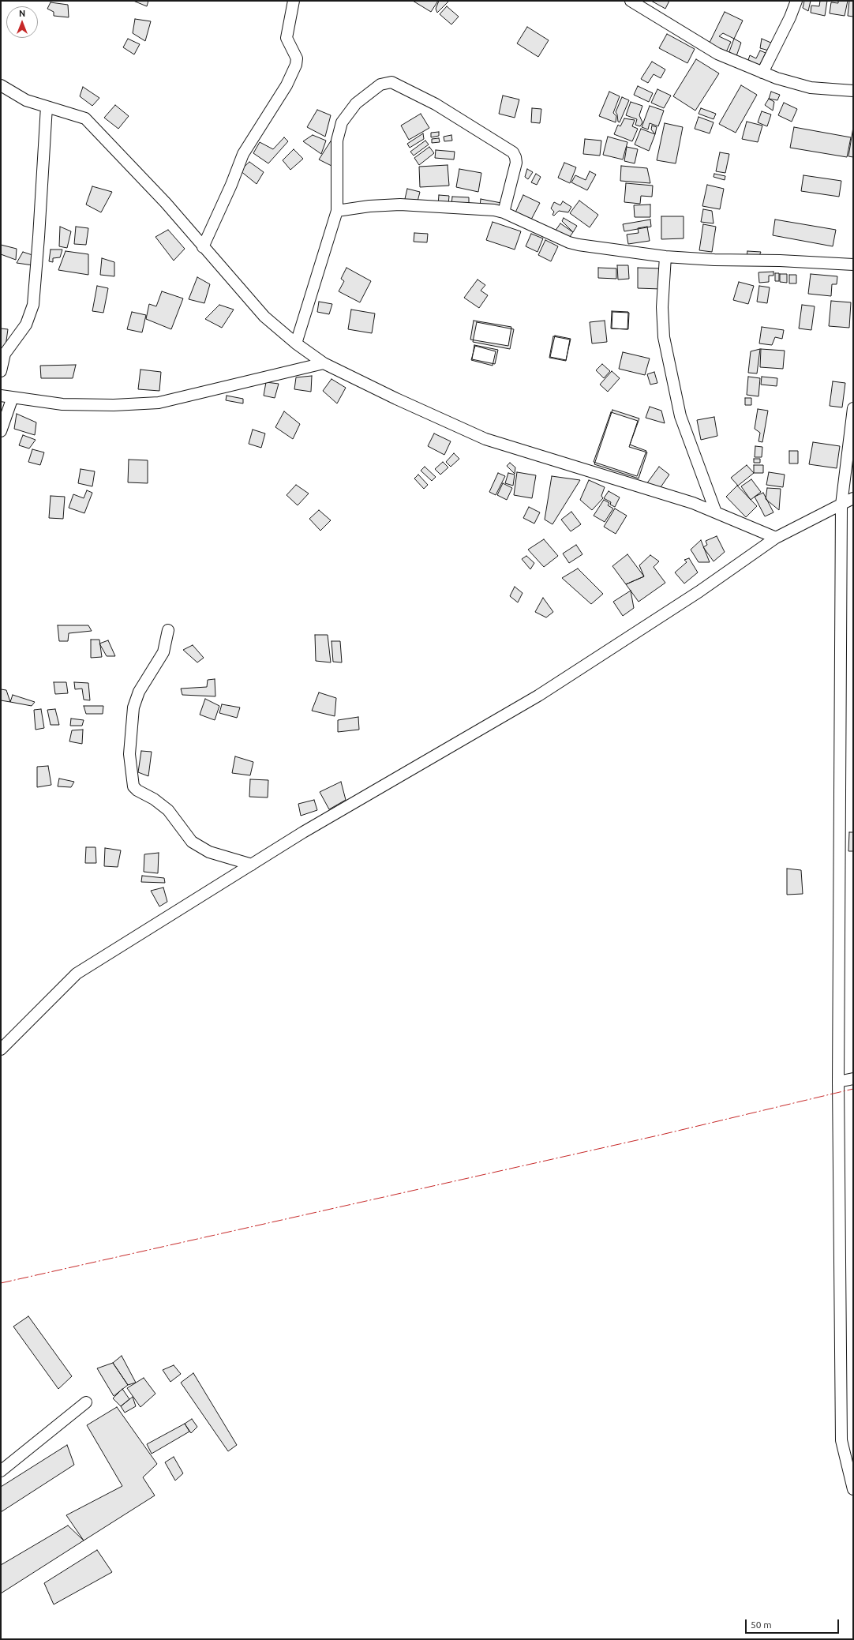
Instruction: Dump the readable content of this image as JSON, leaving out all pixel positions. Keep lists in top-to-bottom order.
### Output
{
  "scale_bar": "50 m",
  "north": "top"
}
